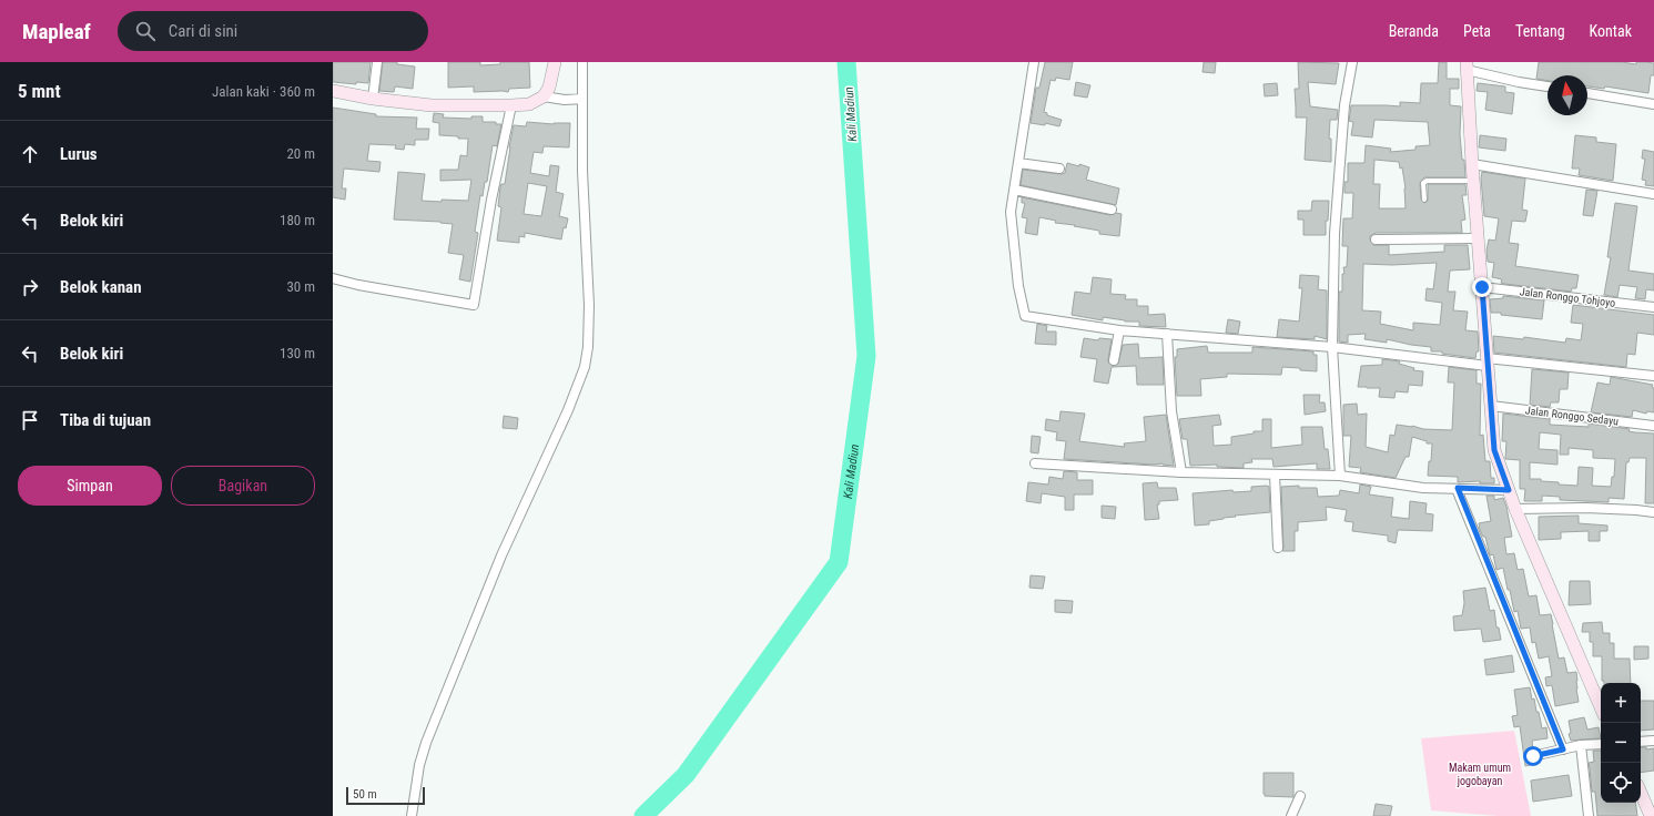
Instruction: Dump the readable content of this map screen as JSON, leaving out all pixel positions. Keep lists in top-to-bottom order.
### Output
{
  "streets": {
    "street": ["Jalan Ronggo Tohjoyo", "Jalan Ronggo Sedayu"]
  },
  "water": ["Kali Madiun"],
  "parks": ["Makam umum jogobayan"],
  "scale_bar": "50 m",
  "north": "top",
  "page": {
    "header": "Mapleaf",
    "search": "Cari di sini",
    "nav": [
      "Beranda",
      "Peta",
      "Tentang",
      "Kontak"
    ],
    "heading": ["5 mnt", "Jalan kaki · 360 m"],
    "list": [
      ["Lurus", "20 m"],
      ["Belok kiri", "180 m"],
      ["Belok kanan", "30 m"],
      ["Belok kiri", "130 m"],
      "Tiba di tujuan"
    ],
    "buttons": ["Simpan", "Bagikan"],
    "map_buttons": ["+", "−"],
    "scale": "50 m"
  }
}
